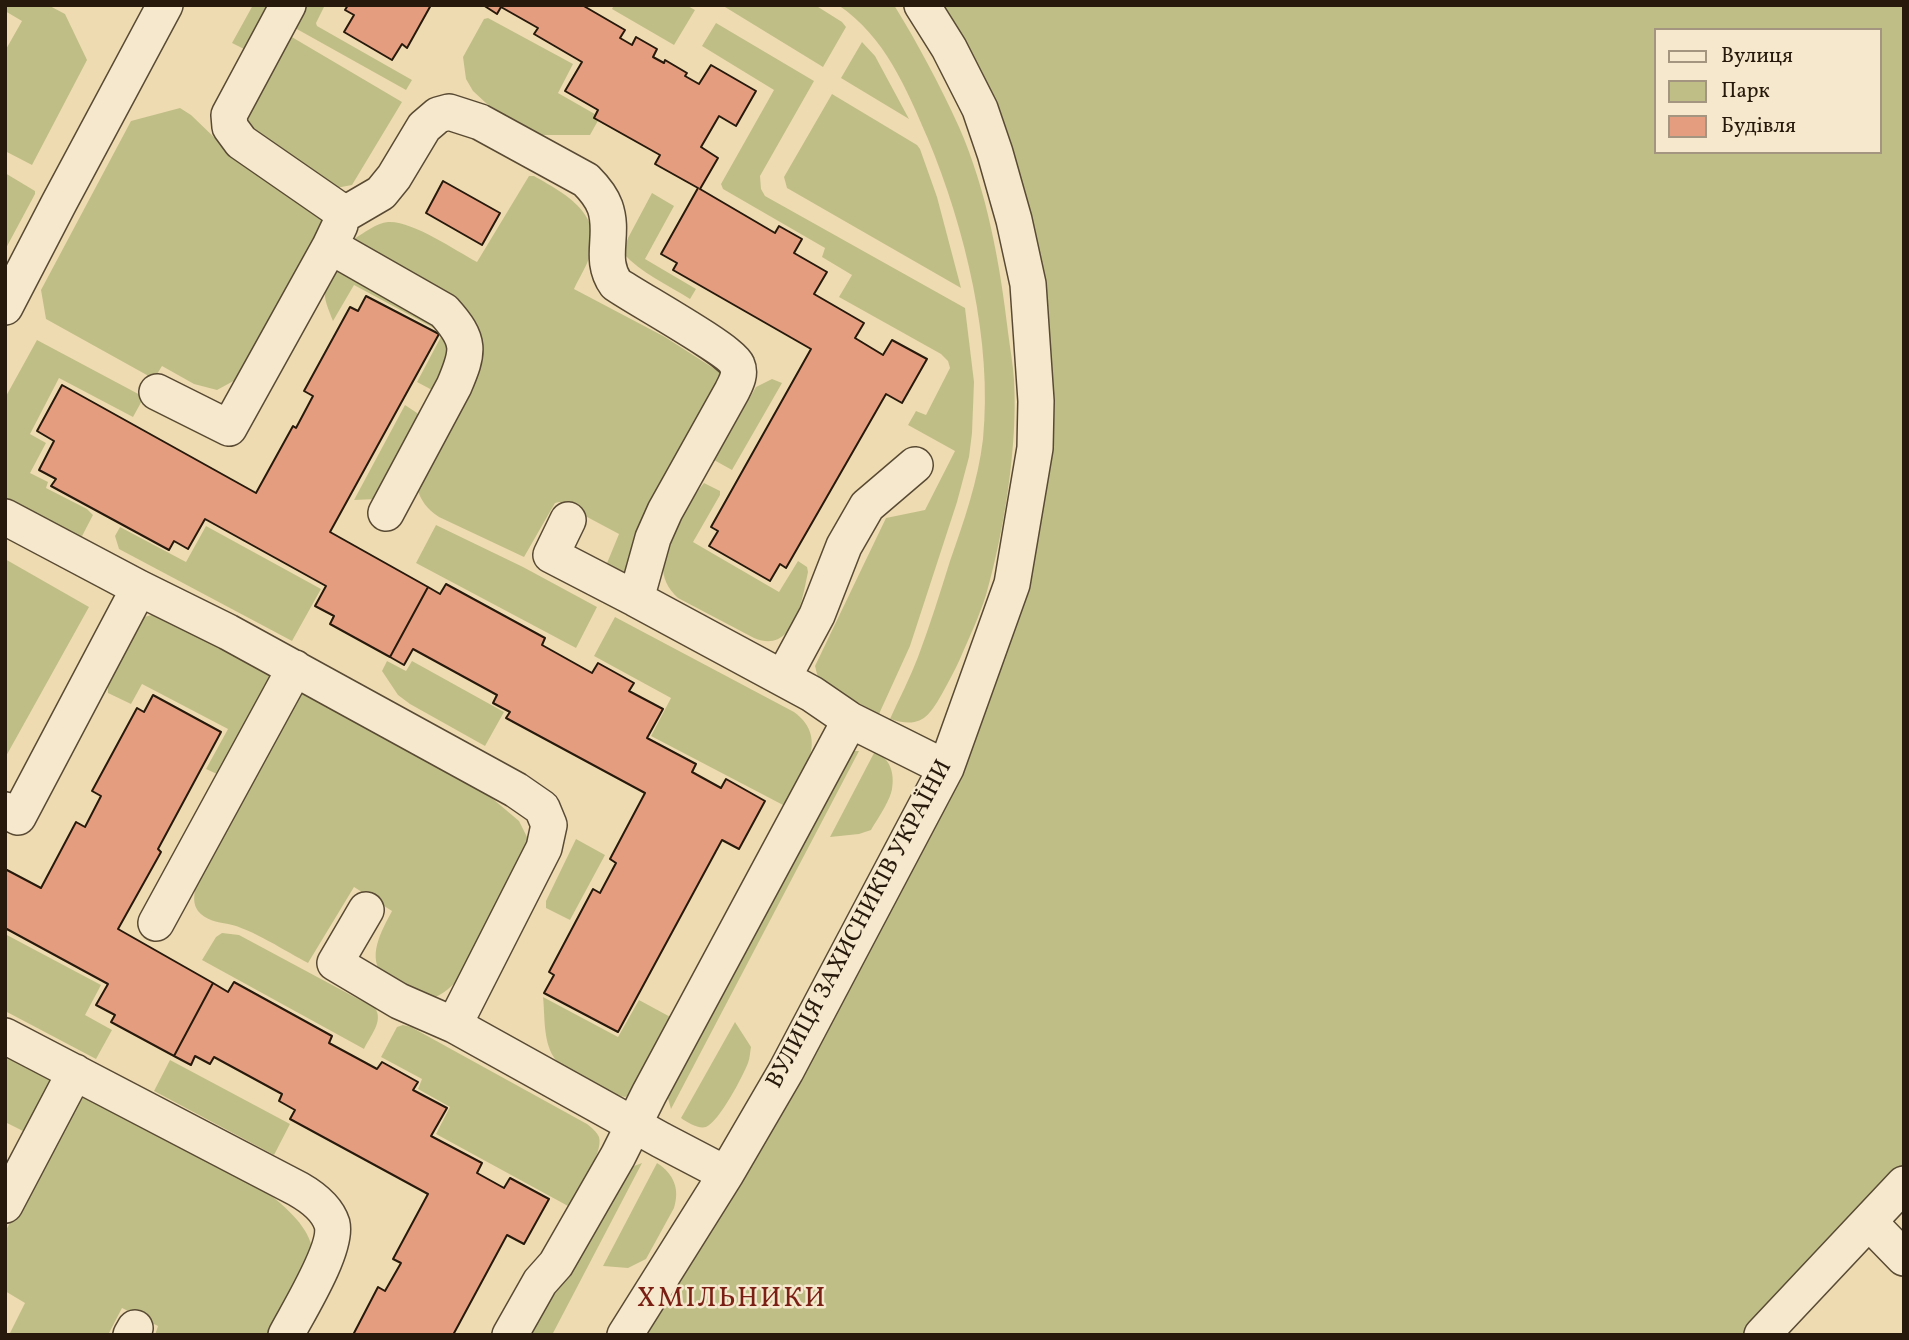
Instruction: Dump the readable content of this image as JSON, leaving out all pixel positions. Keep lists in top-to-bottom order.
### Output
{
  "streets": {
    "street": ["ВУЛИЦЯ ЗАХИСНИКІВ УКРАЇНИ"]
  },
  "districts": ["ХМІЛЬНИКИ"],
  "legend": ["Вулиця", "Парк", "Будівля"]
}
